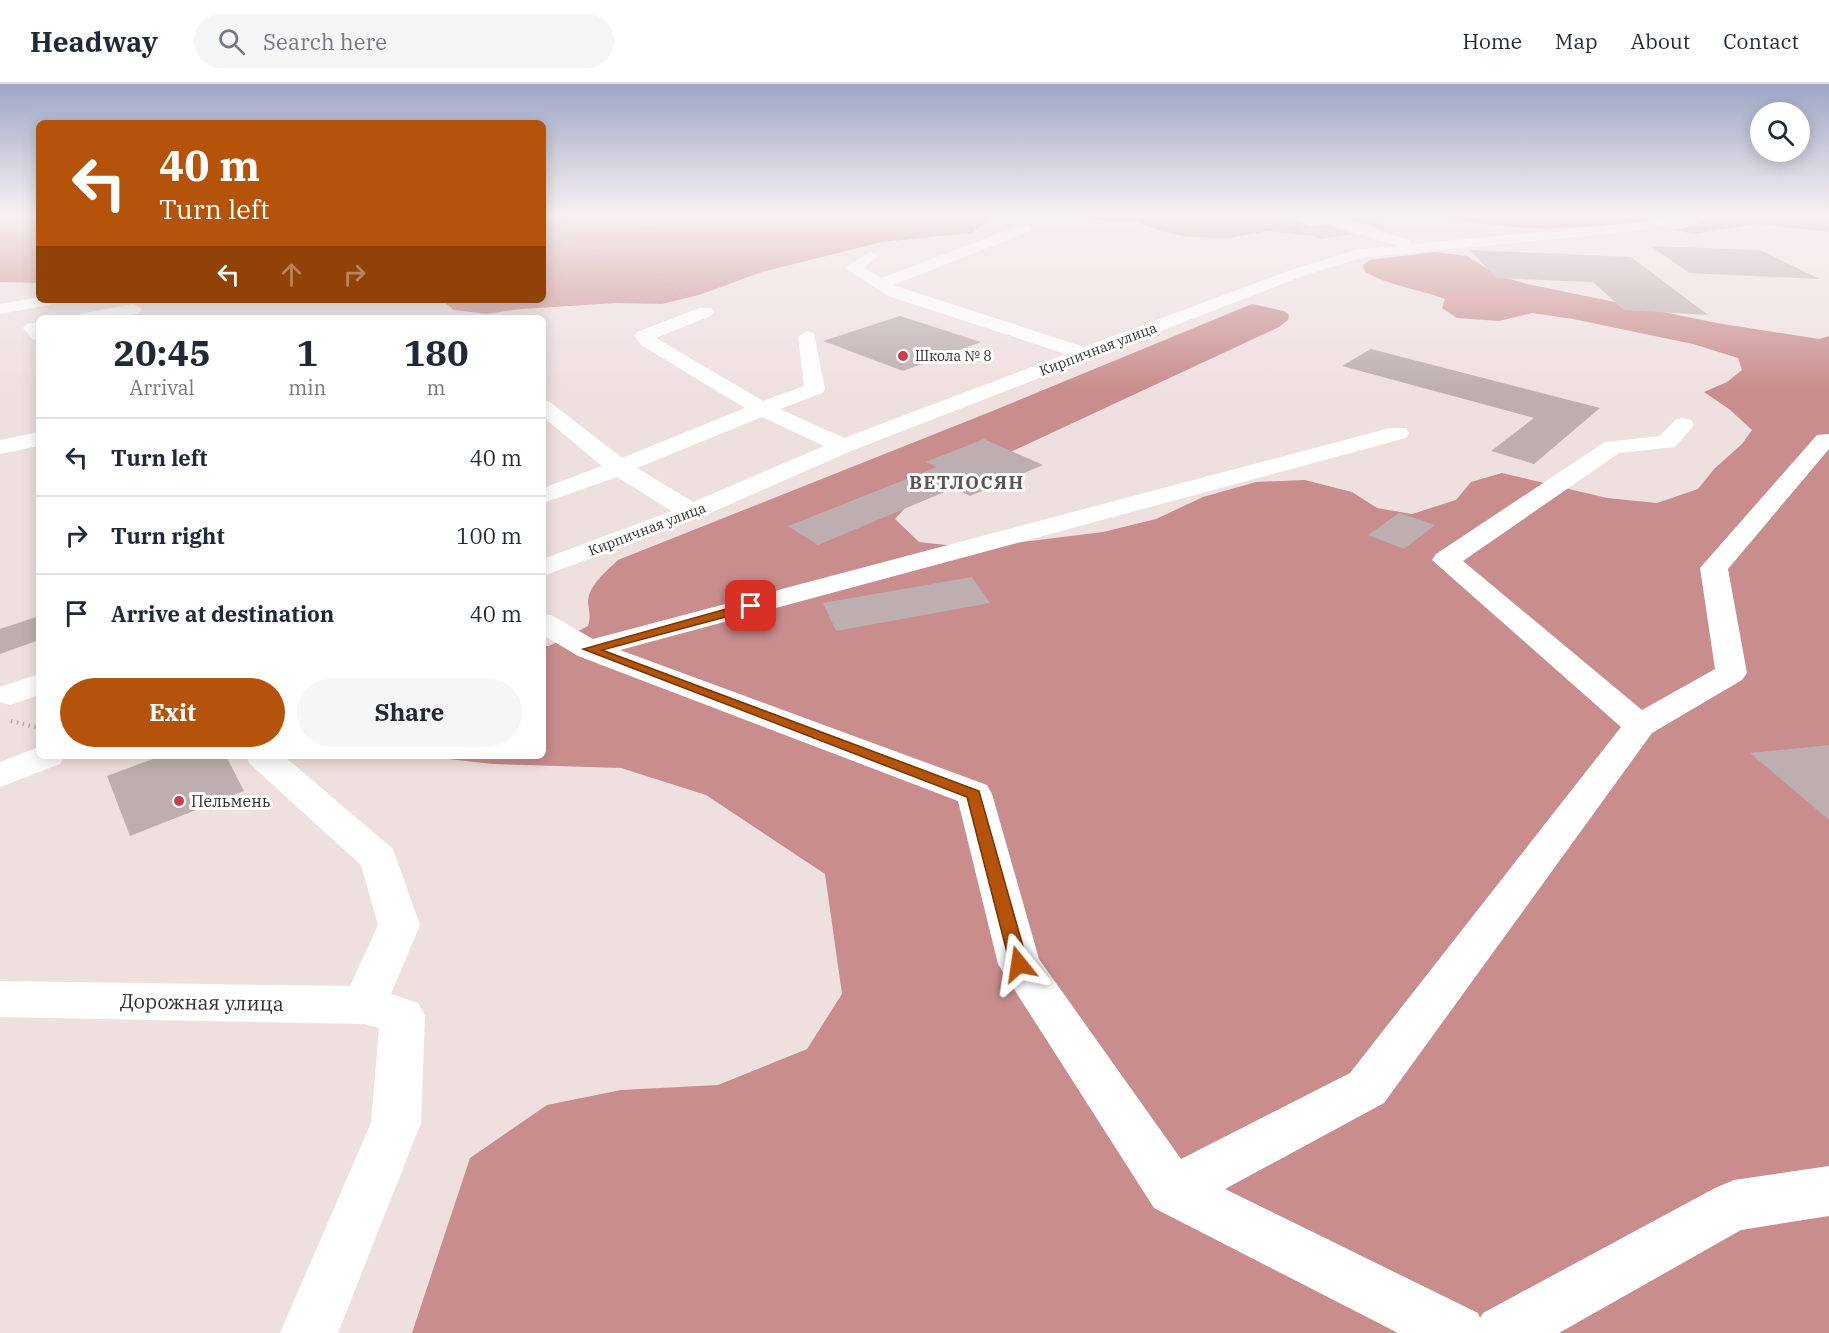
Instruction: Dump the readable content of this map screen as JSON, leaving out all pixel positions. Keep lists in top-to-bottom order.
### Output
{
  "streets": {
    "street": ["Кирпичная улица", "Дорожная улица"]
  },
  "districts": ["ВЕТЛОСЯН"],
  "places": ["Школа № 8", "Пельмень"],
  "page": {
    "header": "Headway",
    "search": "Search here",
    "nav": [
      "Home",
      "Map",
      "About",
      "Contact"
    ],
    "turn": ["40 m", "Turn left"],
    "eta": [
      "20:45",
      "Arrival",
      "1",
      "min",
      "180",
      "m"
    ],
    "list": [
      {
        "name": "Turn left",
        "value": "40 m"
      },
      {
        "name": "Turn right",
        "value": "100 m"
      },
      {
        "name": "Arrive at destination",
        "value": "40 m"
      }
    ],
    "buttons": ["Exit", "Share"]
  }
}
